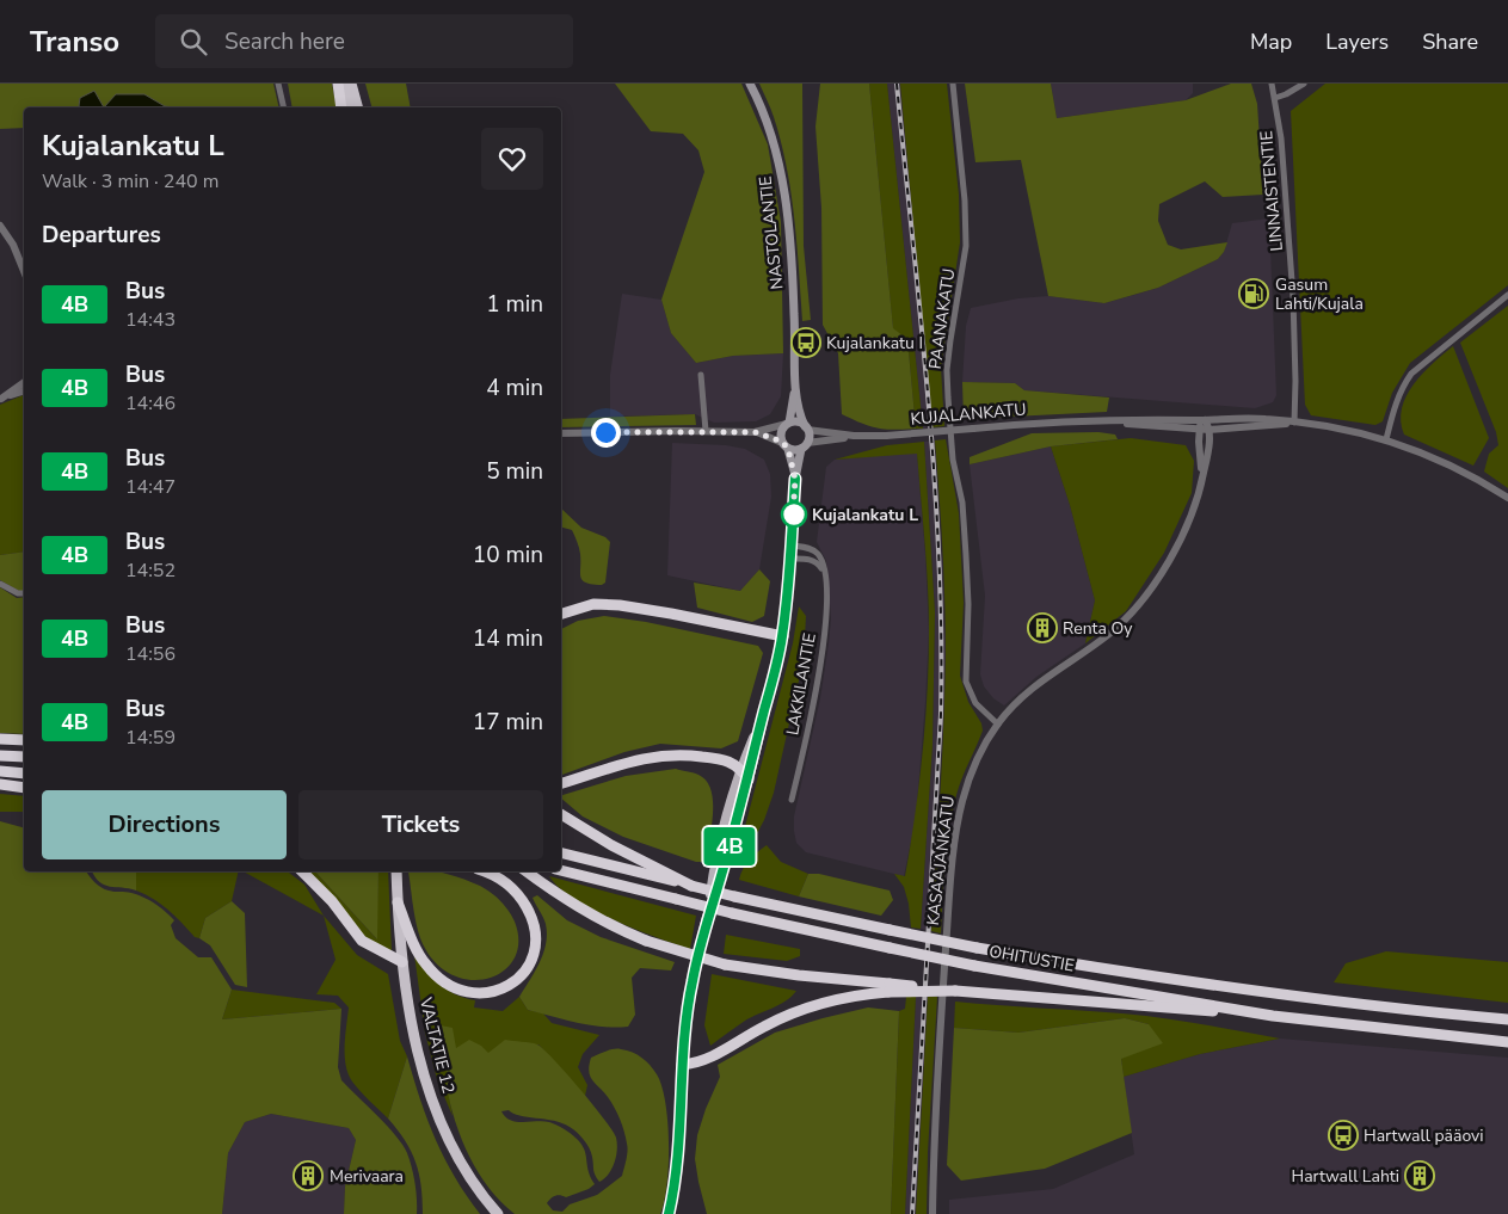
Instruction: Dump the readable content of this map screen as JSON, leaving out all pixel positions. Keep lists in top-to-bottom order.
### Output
{
  "streets": {
    "highway": ["OHITUSTIE", "VALTATIE 12"],
    "main road": ["NASTOLANTIE"],
    "street": [
      "LINNAISTENTIE",
      "PAANAKATU",
      "KUJALANKATU",
      "LAKKILANTIE",
      "KASAAJANKATU"
    ]
  },
  "crossings": [
    ["LINNAISTENTIE", "KUJALANKATU"],
    ["NASTOLANTIE", "KUJALANKATU"],
    ["PAANAKATU", "KASAAJANKATU"],
    ["KUJALANKATU", "KASAAJANKATU"]
  ],
  "places": {
    "fuel station": ["Gasum Lahti/Kujala"],
    "bus stop": ["Kujalankatu I", "Hartwall pääovi"],
    "other": ["Kujalankatu L"],
    "building": ["Renta Oy", "Merivaara", "Hartwall Lahti"]
  },
  "lines": ["bus line 4B"],
  "page": {
    "header": "Transo",
    "search": "Search here",
    "nav": ["Map", "Layers", "Share"],
    "on_map": "4B",
    "heading": [
      ["Kujalankatu L", "Walk · 3 min · 240 m"],
      "Departures"
    ],
    "list": [
      {
        "mark": "4B",
        "name": "Bus",
        "note": "14:43",
        "value": "1 min"
      },
      {
        "mark": "4B",
        "name": "Bus",
        "note": "14:46",
        "value": "4 min"
      },
      {
        "mark": "4B",
        "name": "Bus",
        "note": "14:47",
        "value": "5 min"
      },
      {
        "mark": "4B",
        "name": "Bus",
        "note": "14:52",
        "value": "10 min"
      },
      {
        "mark": "4B",
        "name": "Bus",
        "note": "14:56",
        "value": "14 min"
      },
      {
        "mark": "4B",
        "name": "Bus",
        "note": "14:59",
        "value": "17 min"
      }
    ],
    "buttons": ["Directions", "Tickets"]
  }
}
